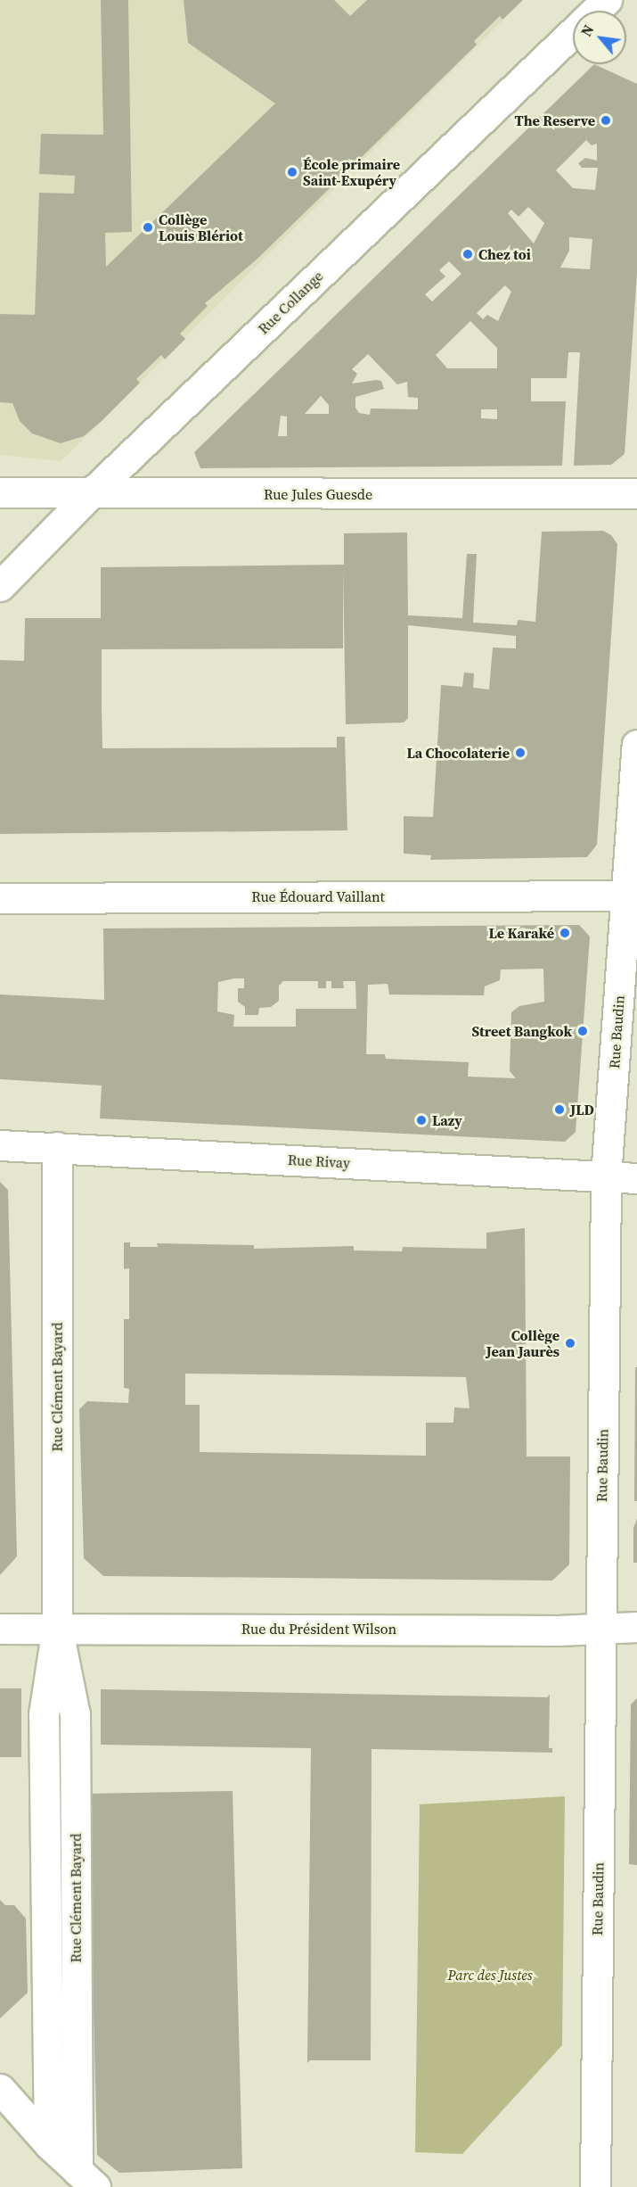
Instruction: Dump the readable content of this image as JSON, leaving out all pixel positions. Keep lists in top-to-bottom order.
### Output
{
  "streets": {
    "street": [
      "Rue Collange",
      "Rue Jules Guesde",
      "Rue Édouard Vaillant",
      "Rue Baudin",
      "Rue Rivay",
      "Rue Clément Bayard",
      "Rue du Président Wilson"
    ]
  },
  "crossings": [
    ["Rue Collange", "Rue Jules Guesde"],
    ["Rue Édouard Vaillant", "Rue Baudin"],
    ["Rue Baudin", "Rue Rivay"],
    ["Rue Baudin", "Rue du Président Wilson"],
    ["Rue Rivay", "Rue Clément Bayard"],
    ["Rue Clément Bayard", "Rue du Président Wilson"]
  ],
  "parks": ["Parc des Justes"],
  "places": [
    "The Reserve",
    "École primaire Saint-Exupéry",
    "Collège Louis Blériot",
    "Chez toi",
    "La Chocolaterie",
    "Le Karaké",
    "Street Bangkok",
    "JLD",
    "Lazy",
    "Collège Jean Jaurès"
  ],
  "north": "top left"
}
